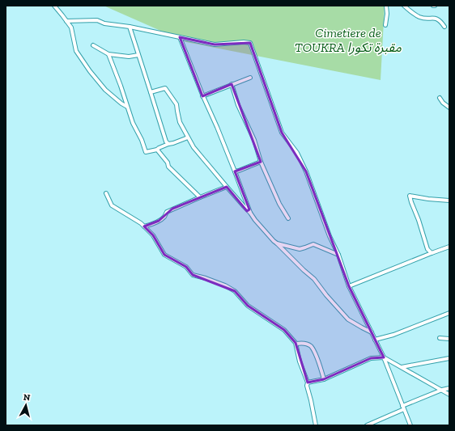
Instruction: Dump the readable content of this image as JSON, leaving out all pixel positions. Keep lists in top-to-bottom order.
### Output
{
  "parks": ["Cimetiere de TOUKRA مقبرة تكورا"],
  "north": "top"
}
